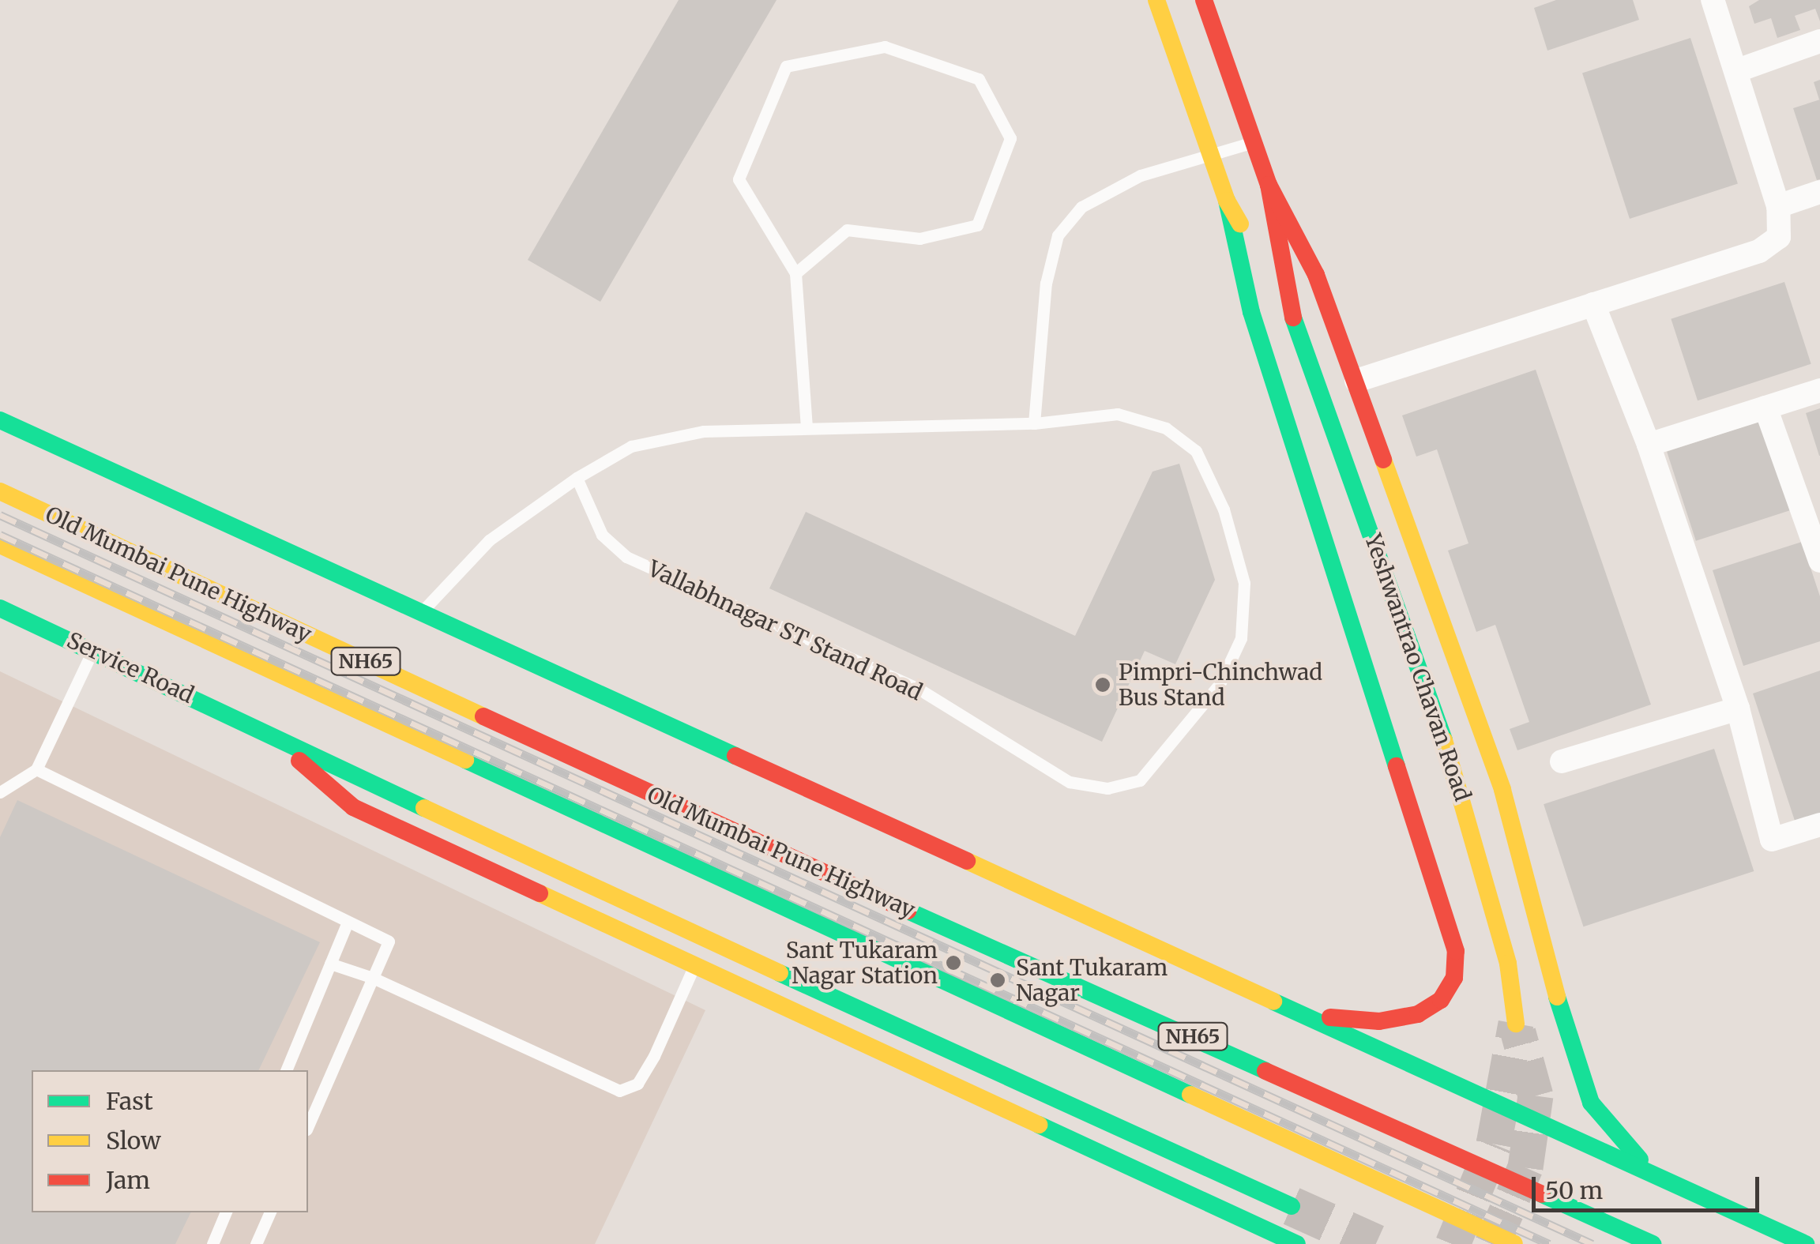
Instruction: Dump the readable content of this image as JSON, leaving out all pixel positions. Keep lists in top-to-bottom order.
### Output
{
  "streets": {
    "main road": [
      "Old Mumbai Pune Highway",
      "NH65",
      "Service Road",
      "Yeshwantrao Chavan Road"
    ],
    "lane": ["Vallabhnagar ST Stand Road"]
  },
  "places": ["Pimpri-Chinchwad Bus Stand", "Sant Tukaram Nagar Station", "Sant Tukaram Nagar"],
  "legend": ["Fast", "Slow", "Jam"],
  "scale_bar": "50 m"
}
